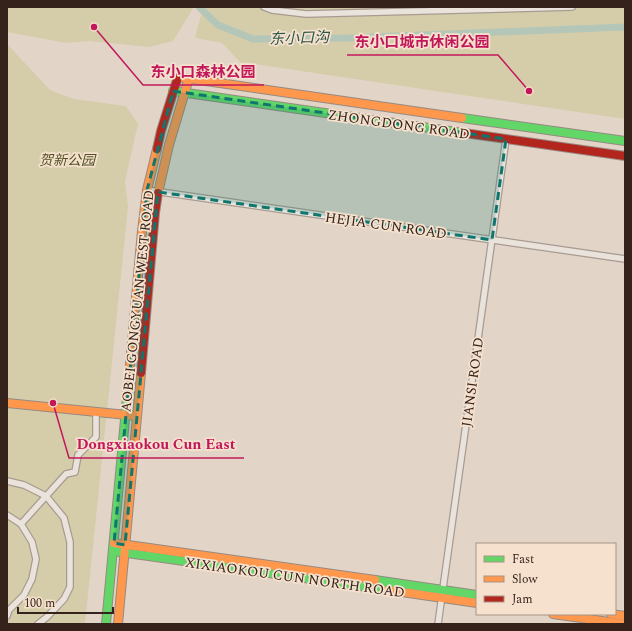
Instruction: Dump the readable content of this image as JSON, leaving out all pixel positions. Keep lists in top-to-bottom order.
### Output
{
  "streets": {
    "main road": ["ZHONGDONG ROAD", "AOBEI GONGYUAN WEST ROAD", "XIXIAOKOU CUN NORTH ROAD"],
    "street": ["HEJIA CUN ROAD", "JIANSI ROAD"]
  },
  "crossings": [
    ["ZHONGDONG ROAD", "AOBEI GONGYUAN WEST ROAD"],
    ["ZHONGDONG ROAD", "JIANSI ROAD"],
    ["HEJIA CUN ROAD", "AOBEI GONGYUAN WEST ROAD"],
    ["HEJIA CUN ROAD", "JIANSI ROAD"],
    ["AOBEI GONGYUAN WEST ROAD", "XIXIAOKOU CUN NORTH ROAD"],
    ["JIANSI ROAD", "XIXIAOKOU CUN NORTH ROAD"]
  ],
  "water": ["东小口沟"],
  "parks": ["贺新公园"],
  "places": ["东小口森林公园", "东小口城市休闲公园", "Dongxiaokou Cun East"],
  "legend": ["Fast", "Slow", "Jam"],
  "scale_bar": "100 m"
}
